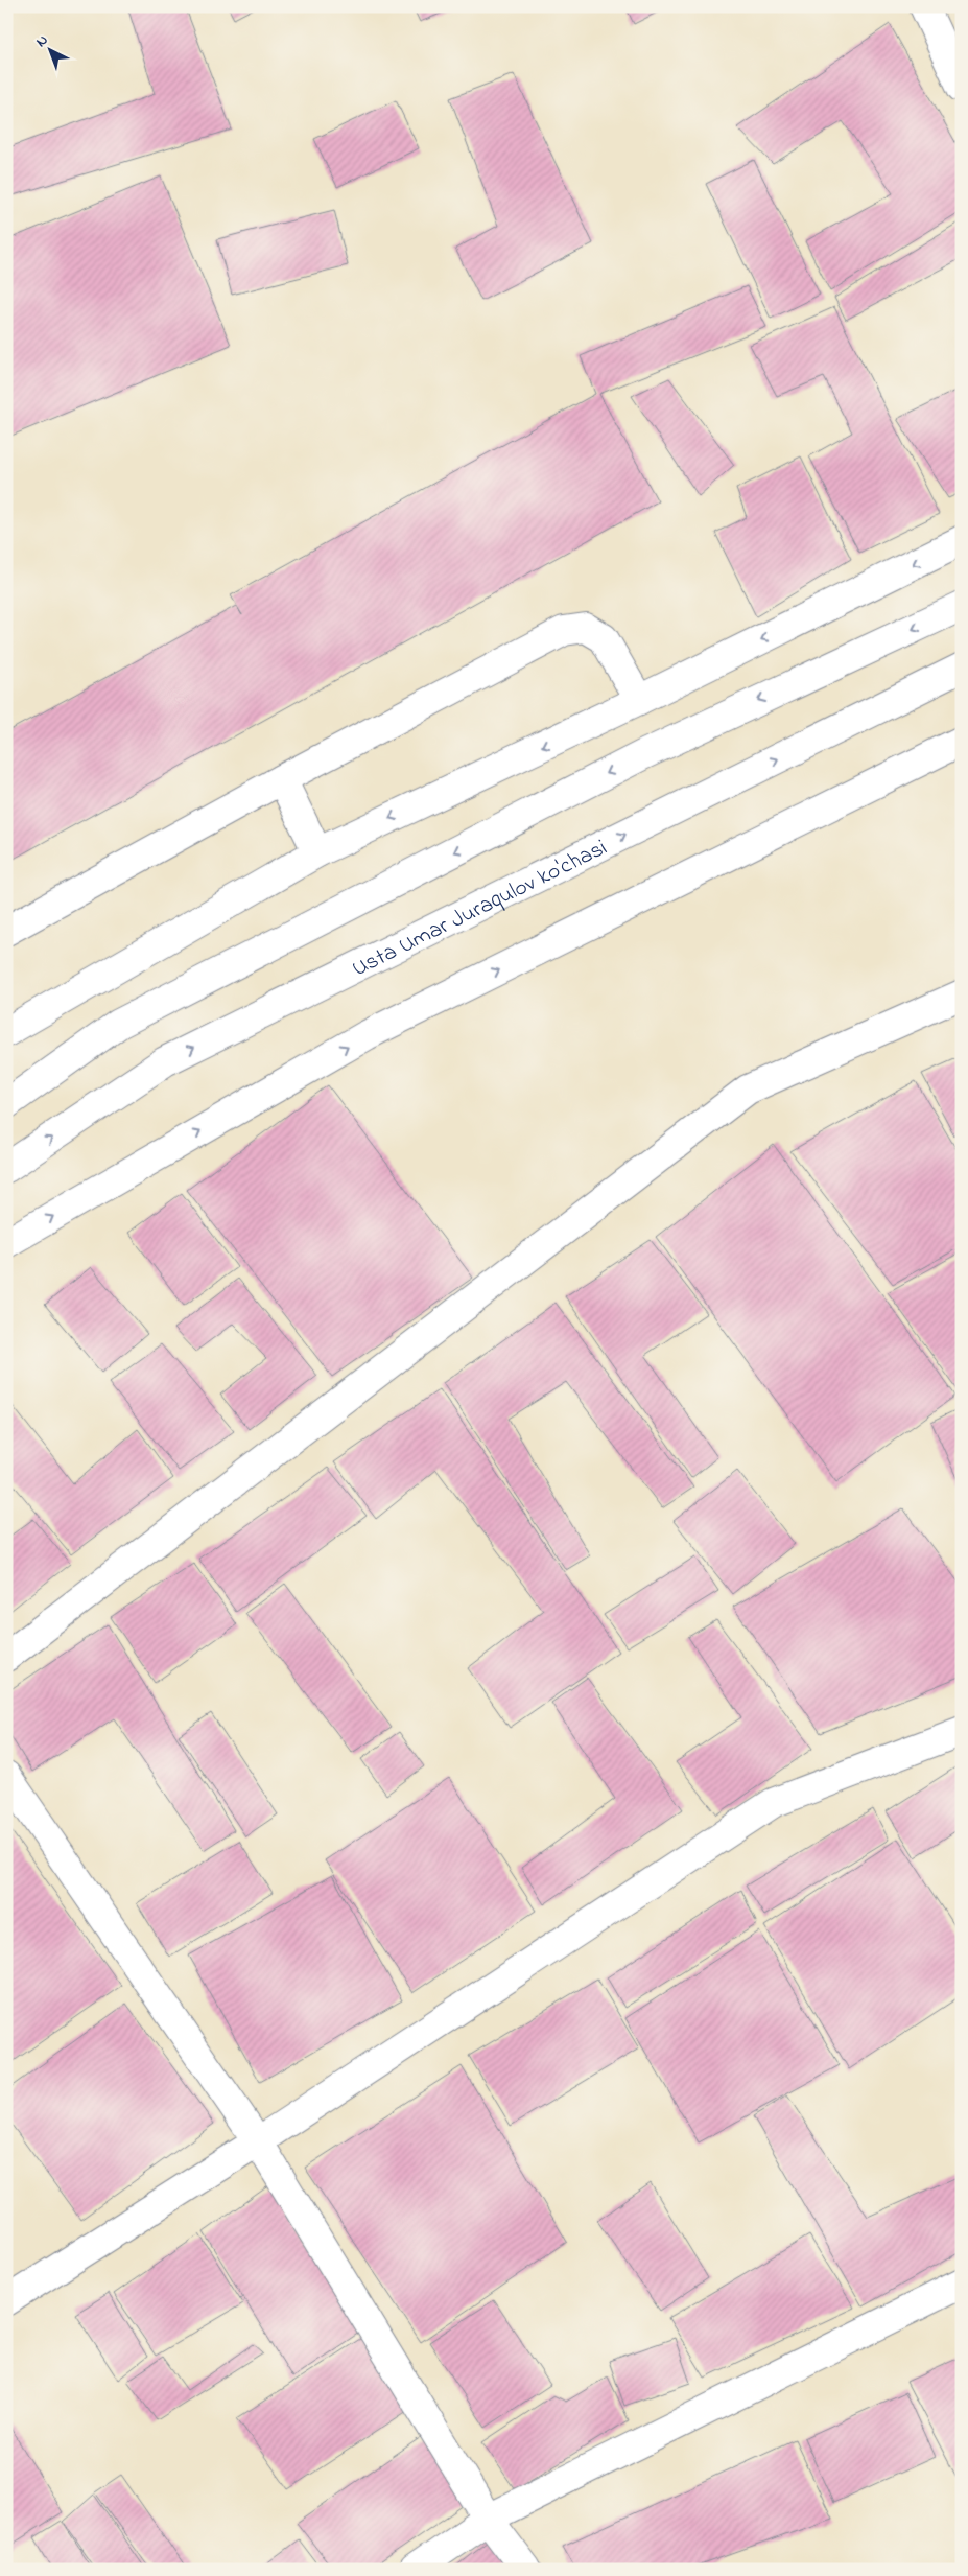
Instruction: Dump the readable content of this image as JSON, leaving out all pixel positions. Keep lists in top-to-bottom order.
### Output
{
  "streets": {
    "street": ["Usta Umar Juraqulov ko'chasi"]
  },
  "north": "top left"
}
